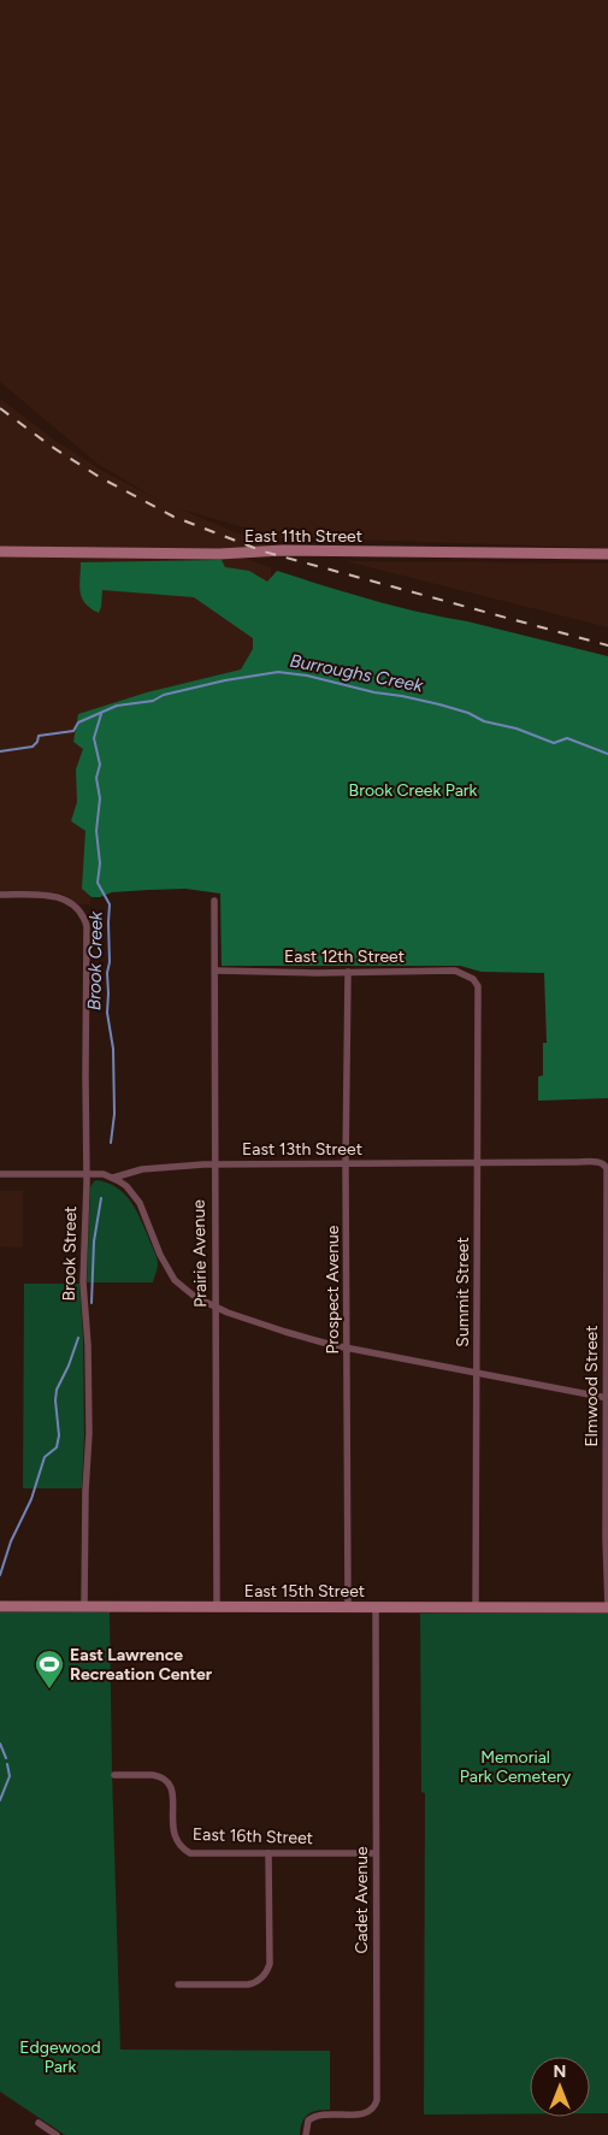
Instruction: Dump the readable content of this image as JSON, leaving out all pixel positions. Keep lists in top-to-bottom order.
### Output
{
  "streets": {
    "main road": ["East 11th Street", "East 15th Street"],
    "street": [
      "East 12th Street",
      "East 13th Street",
      "Brook Street",
      "Prairie Avenue",
      "Prospect Avenue",
      "Summit Street",
      "Elmwood Street",
      "East 16th Street",
      "Cadet Avenue"
    ]
  },
  "crossings": [
    ["East 12th Street", "Prairie Avenue"],
    ["East 12th Street", "Prospect Avenue"],
    ["East 12th Street", "Summit Street"],
    ["East 13th Street", "Brook Street"],
    ["East 13th Street", "Prairie Avenue"],
    ["East 13th Street", "Prospect Avenue"],
    ["East 13th Street", "Summit Street"],
    ["East 13th Street", "Elmwood Street"],
    ["Brook Street", "East 15th Street"],
    ["Prairie Avenue", "East 15th Street"],
    ["Prospect Avenue", "East 15th Street"],
    ["Summit Street", "East 15th Street"],
    ["Elmwood Street", "East 15th Street"],
    ["East 15th Street", "Cadet Avenue"],
    ["East 16th Street", "Cadet Avenue"]
  ],
  "water": ["Burroughs Creek", "Brook Creek"],
  "parks": ["Brook Creek Park", "Memorial Park Cemetery", "Edgewood Park"],
  "places": {
    "sports": ["East Lawrence Recreation Center"]
  },
  "north": "top"
}
